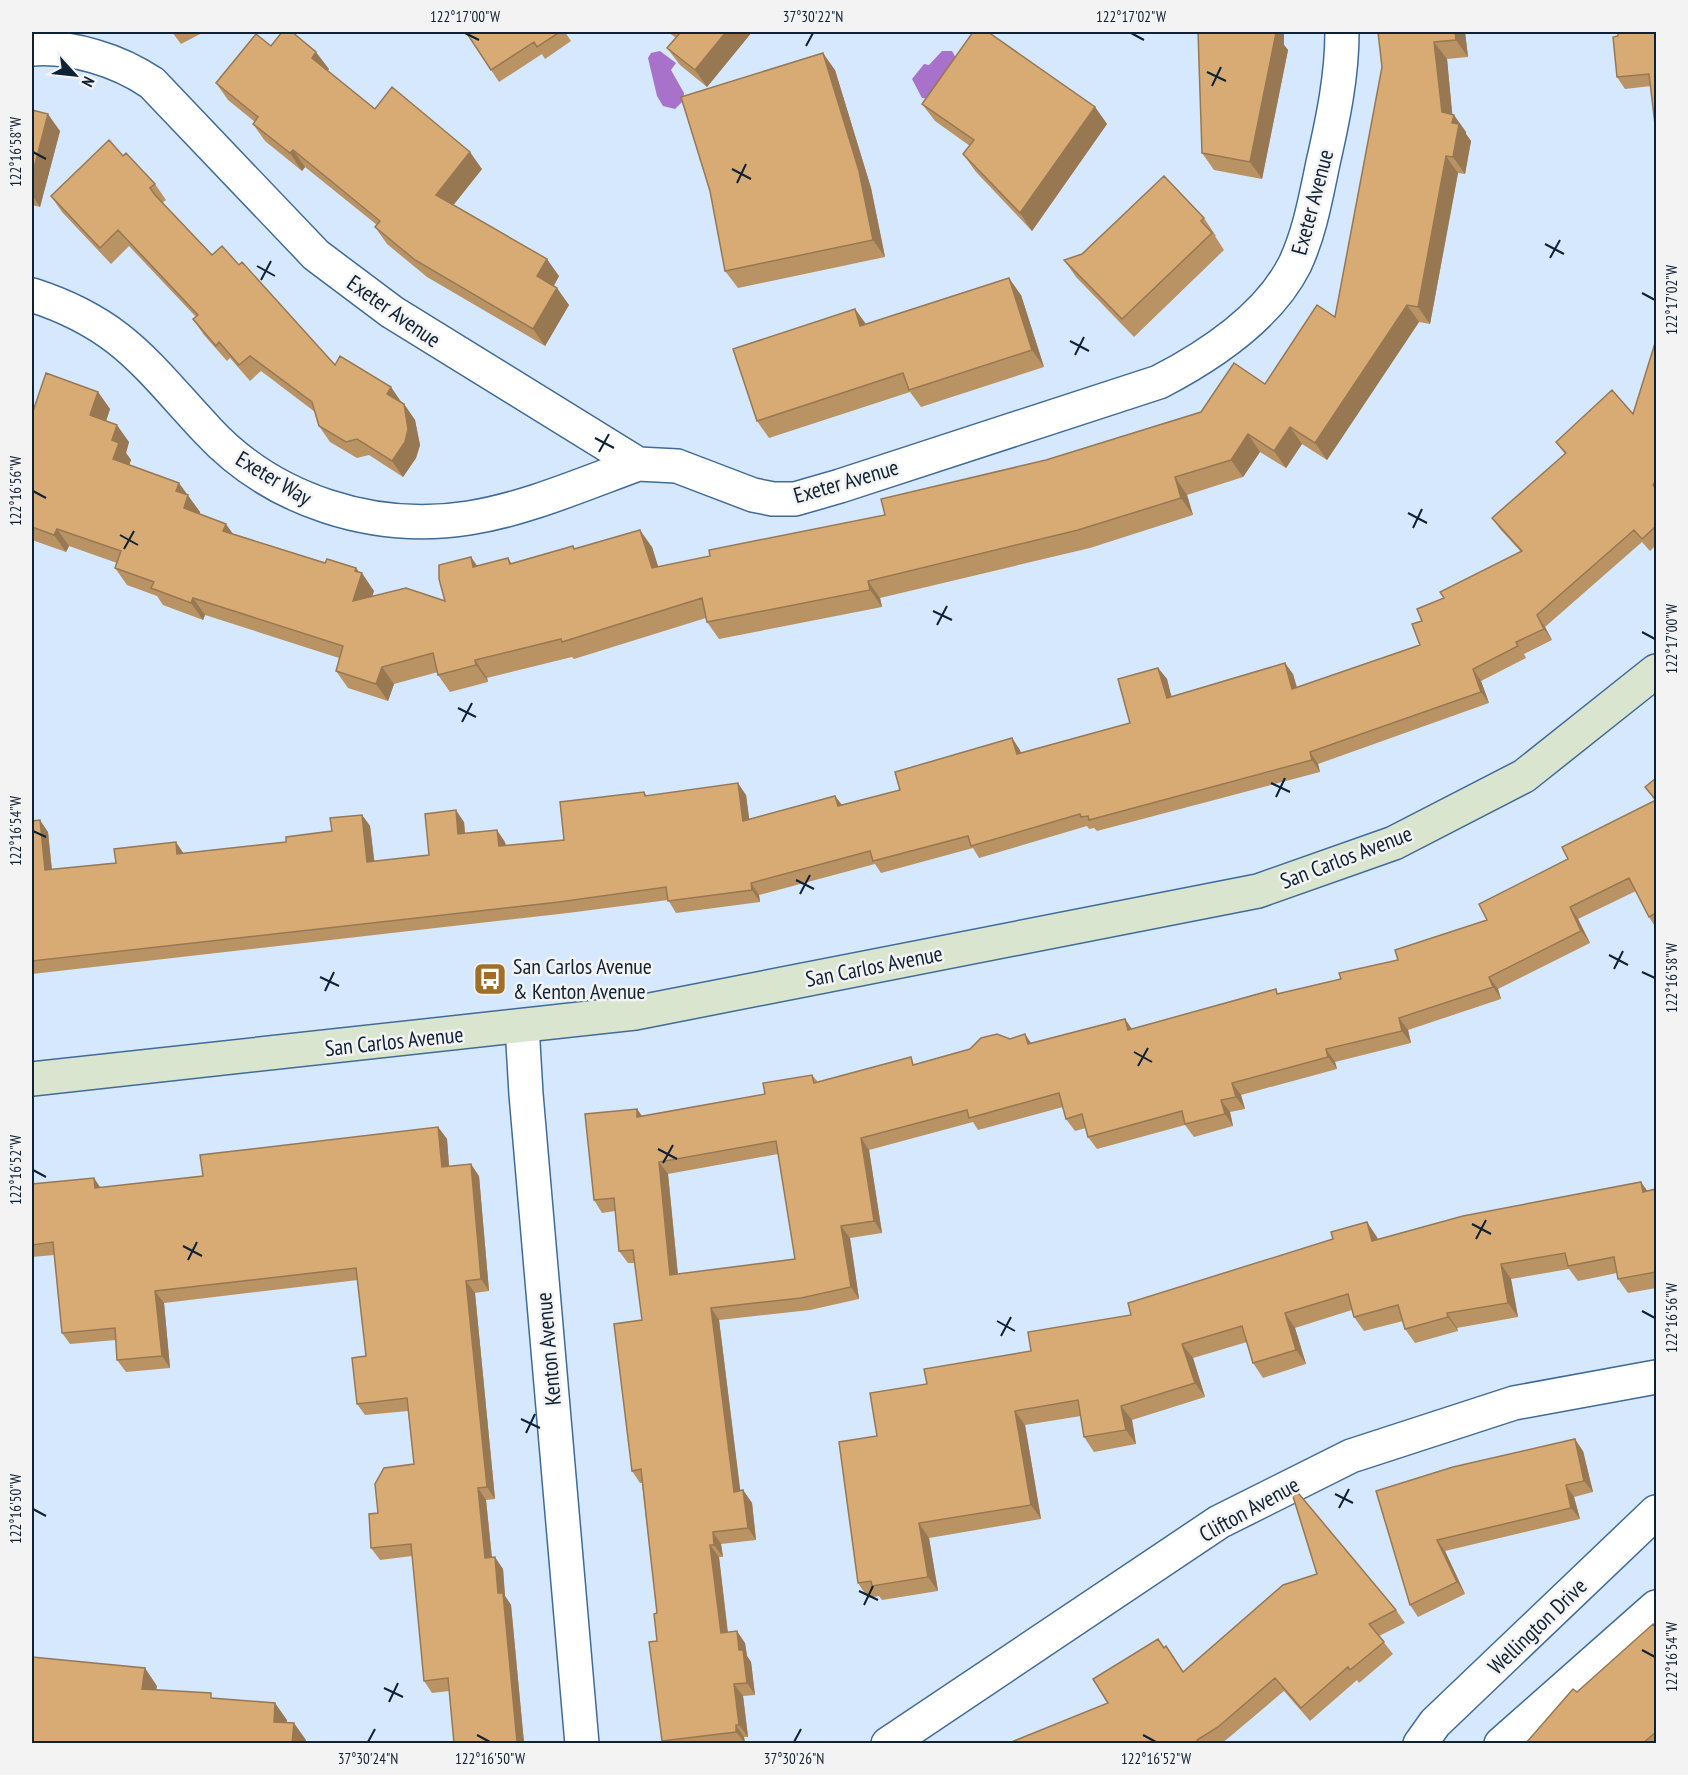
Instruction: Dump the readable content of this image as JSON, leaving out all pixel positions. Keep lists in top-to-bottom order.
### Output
{
  "streets": {
    "main road": ["San Carlos Avenue"],
    "street": [
      "Exeter Avenue",
      "Exeter Way",
      "Kenton Avenue",
      "Clifton Avenue",
      "Wellington Drive"
    ]
  },
  "crossings": [
    ["Exeter Avenue", "Exeter Way"],
    ["San Carlos Avenue", "Kenton Avenue"]
  ],
  "places": {
    "bus stop": ["San Carlos Avenue & Kenton Avenue"]
  },
  "north": "bottom right",
  "coordinates": [
    "122°17'00\"W",
    "37°30'22\"N",
    "122°17'02\"W",
    "122°16'58\"W",
    "122°16'56\"W",
    "122°16'54\"W",
    "122°16'52\"W",
    "122°16'50\"W",
    "37°30'24\"N",
    "37°30'26\"N"
  ]
}
